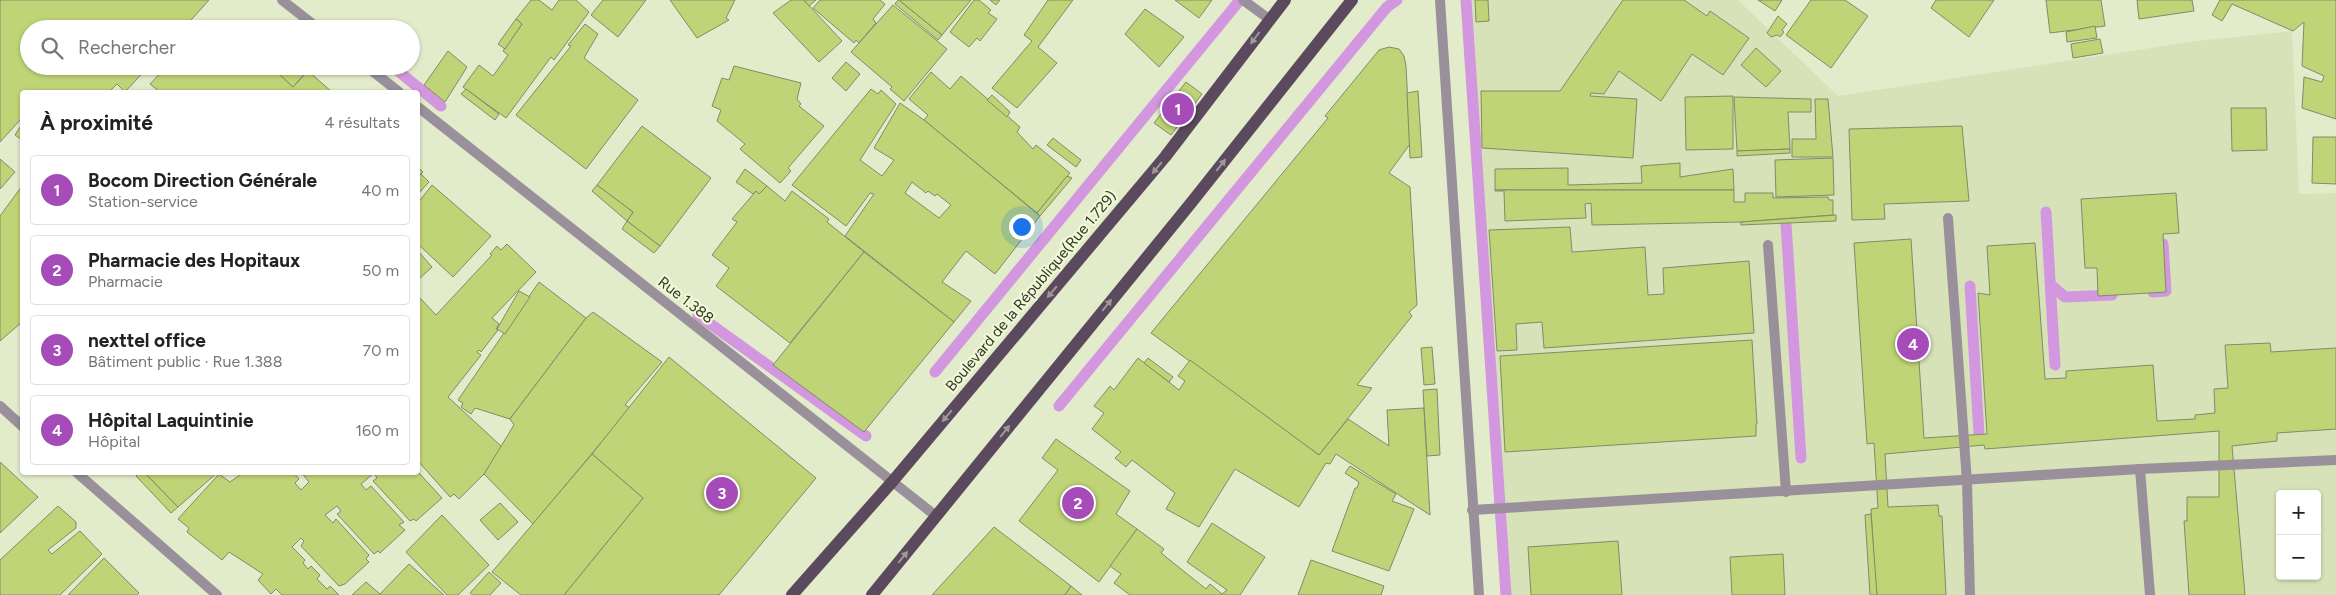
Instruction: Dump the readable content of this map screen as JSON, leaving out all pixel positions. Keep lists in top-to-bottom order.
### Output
{
  "streets": {
    "main road": ["Boulevard de la République(Rue 1.729)"],
    "street": ["Rue 1.388"]
  },
  "crossings": [
    ["Boulevard de la République(Rue 1.729)", "Rue 1.388"]
  ],
  "page": {
    "search": "Rechercher",
    "heading": ["À proximité", "4 résultats"],
    "pins": [
      "1",
      "4",
      "3",
      "2"
    ],
    "list": [
      {
        "mark": "1",
        "name": "Bocom Direction Générale",
        "note": "Station-service",
        "value": "40 m"
      },
      {
        "mark": "2",
        "name": "Pharmacie des Hopitaux",
        "note": "Pharmacie",
        "value": "50 m"
      },
      {
        "mark": "3",
        "name": "nexttel office",
        "note": "Bâtiment public · Rue 1.388",
        "value": "70 m"
      },
      {
        "mark": "4",
        "name": "Hôpital Laquintinie",
        "note": "Hôpital",
        "value": "160 m"
      }
    ],
    "map_buttons": ["+", "−"]
  }
}
